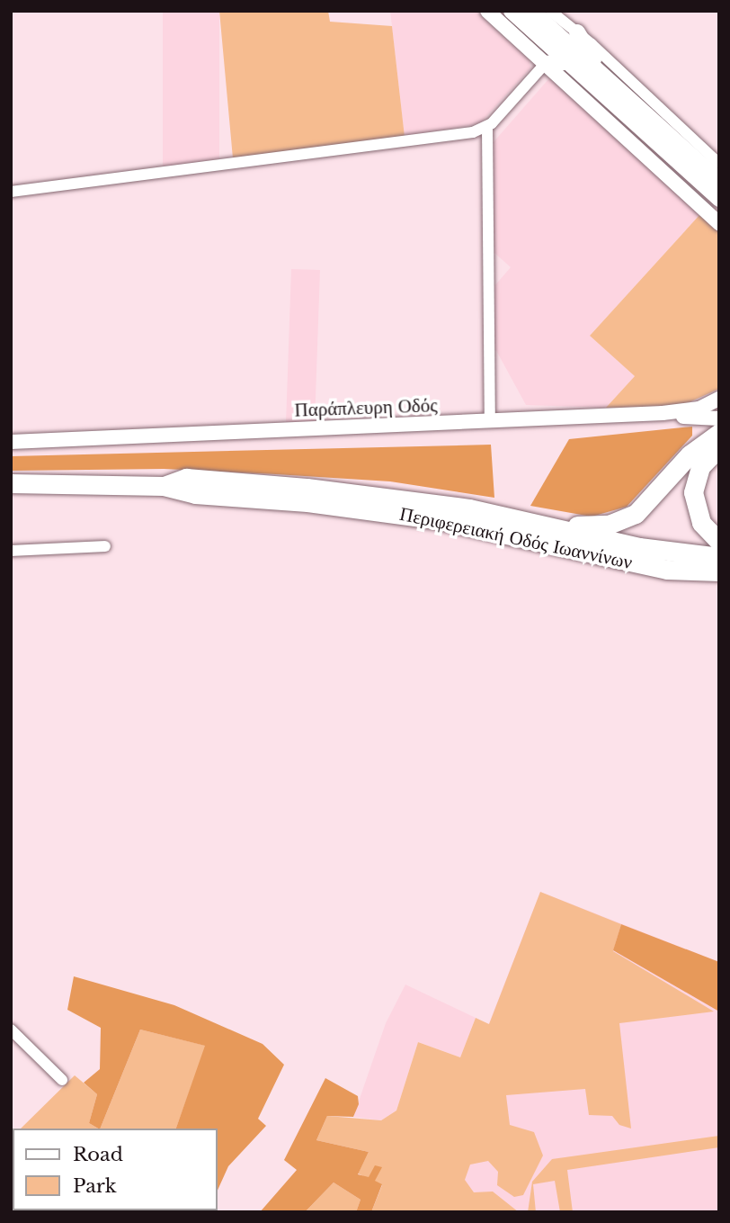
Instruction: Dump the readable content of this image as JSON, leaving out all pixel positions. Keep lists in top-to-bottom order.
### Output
{
  "streets": {
    "highway": ["Περιφερειακή Οδός Ιωαννίνων"],
    "street": ["Παράπλευρη Οδός"]
  },
  "legend": ["Road", "Park"]
}
